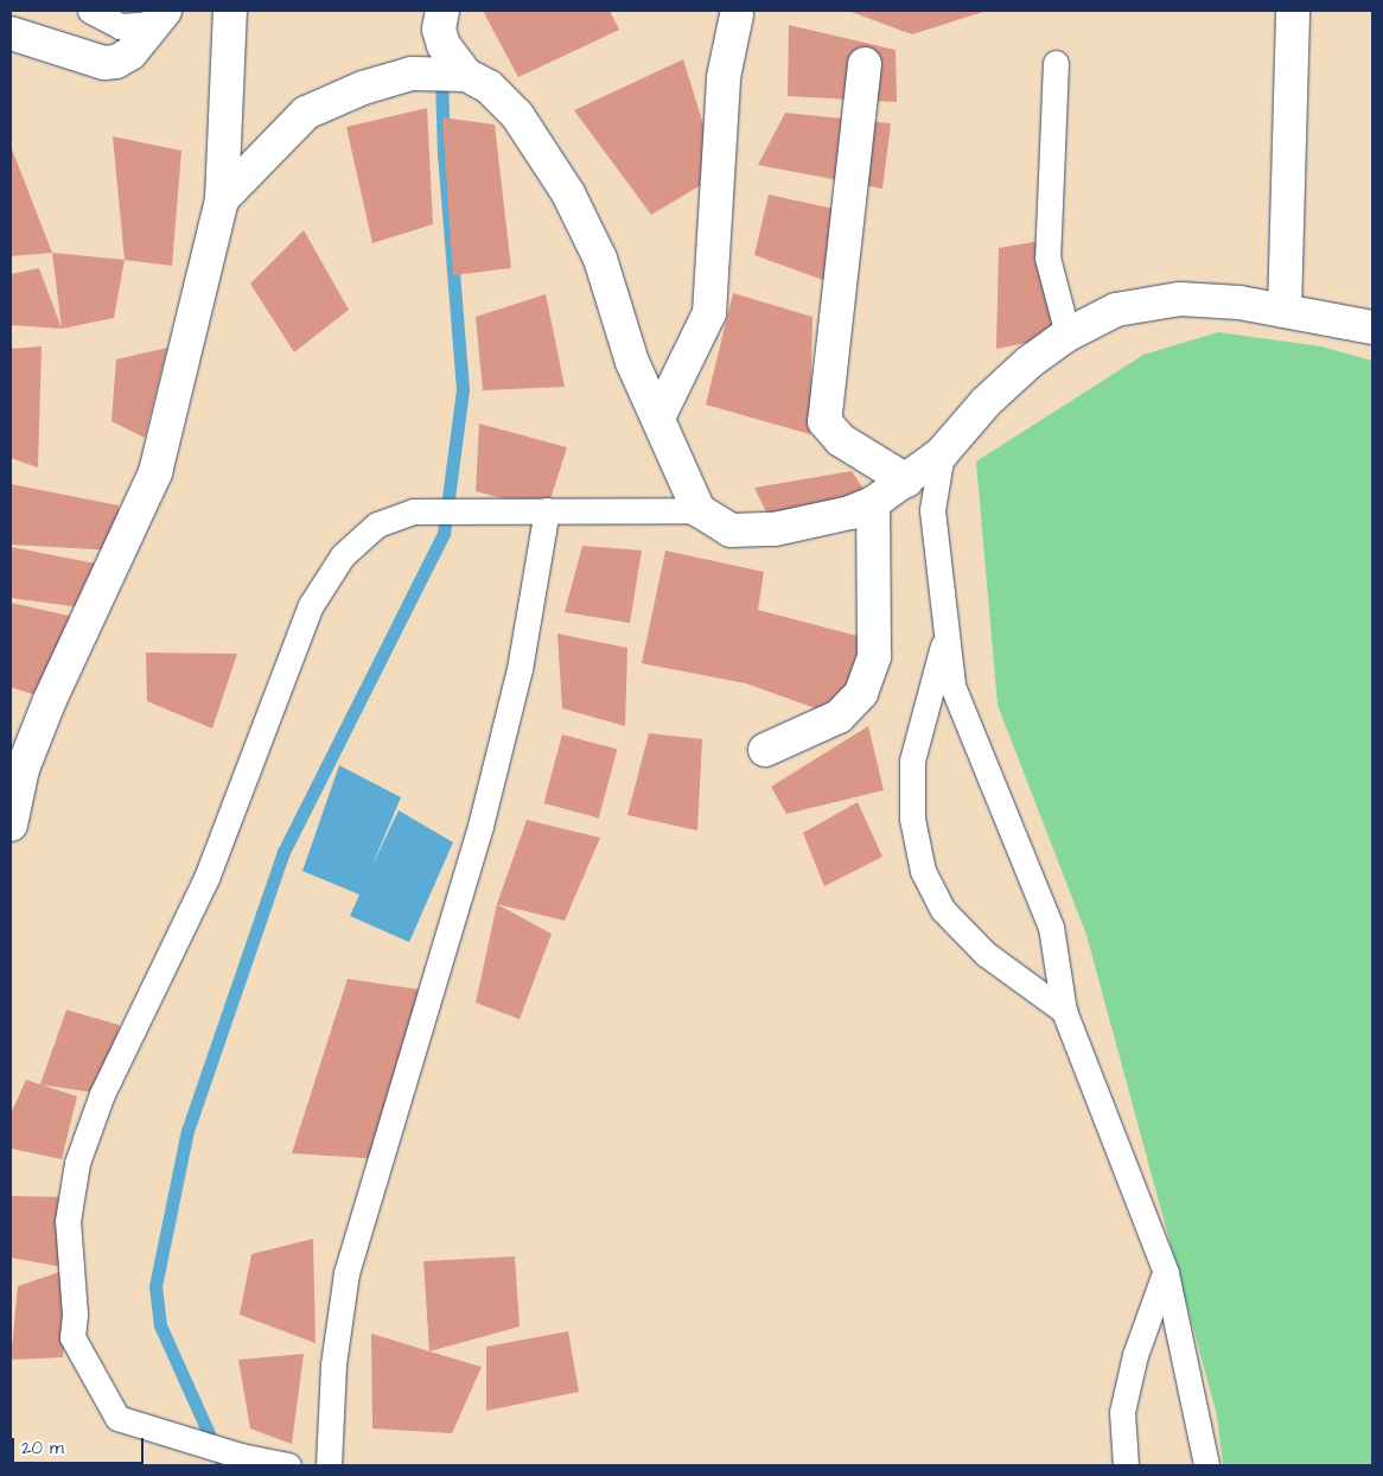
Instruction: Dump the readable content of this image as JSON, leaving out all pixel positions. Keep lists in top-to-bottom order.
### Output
{
  "scale_bar": "20 m"
}
